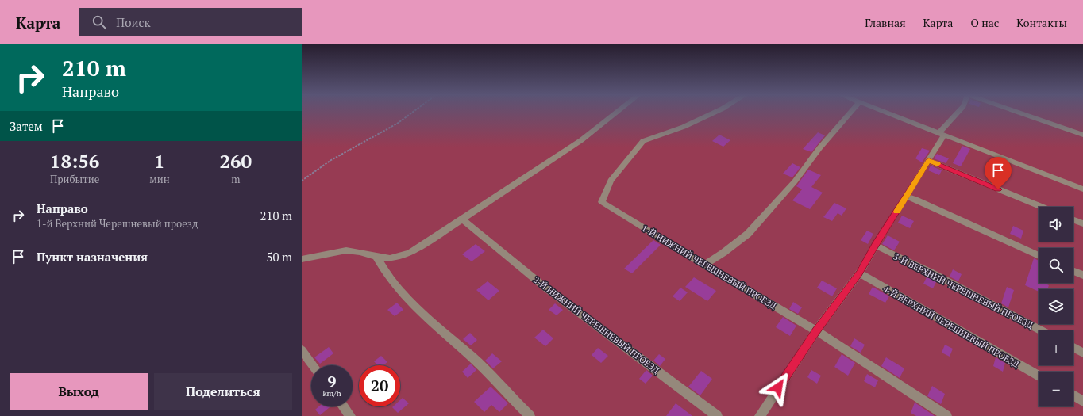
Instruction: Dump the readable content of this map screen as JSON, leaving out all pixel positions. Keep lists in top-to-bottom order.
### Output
{
  "streets": {
    "lane": [
      "1-Й НИЖНИЙ ЧЕРЕШНЕВЫЙ ПРОЕЗД",
      "3-Й ВЕРХНИЙ ЧЕРЕШНЕВЫЙ ПРОЕЗД",
      "2-Й НИЖНИЙ ЧЕРЕШНЕВЫЙ ПРОЕЗД",
      "4-Й ВЕРХНИЙ ЧЕРЕШНЕВЫЙ ПРОЕЗД"
    ]
  },
  "page": {
    "header": "Карта",
    "search": "Поиск",
    "nav": [
      "Главная",
      "Карта",
      "О нас",
      "Контакты"
    ],
    "turn": ["210 m", "Направо"],
    "then": "Затем",
    "eta": [
      "18:56",
      "Прибытие",
      "1",
      "мин",
      "260",
      "m"
    ],
    "list": [
      {
        "name": "Направо",
        "note": "1-й Верхний Черешневый проезд",
        "value": "210 m"
      },
      {
        "name": "Пункт назначения",
        "value": "50 m"
      }
    ],
    "map_buttons": ["+", "−"],
    "speed": "9 km/h",
    "limit": "20",
    "buttons": ["Выход", "Поделиться"]
  }
}
